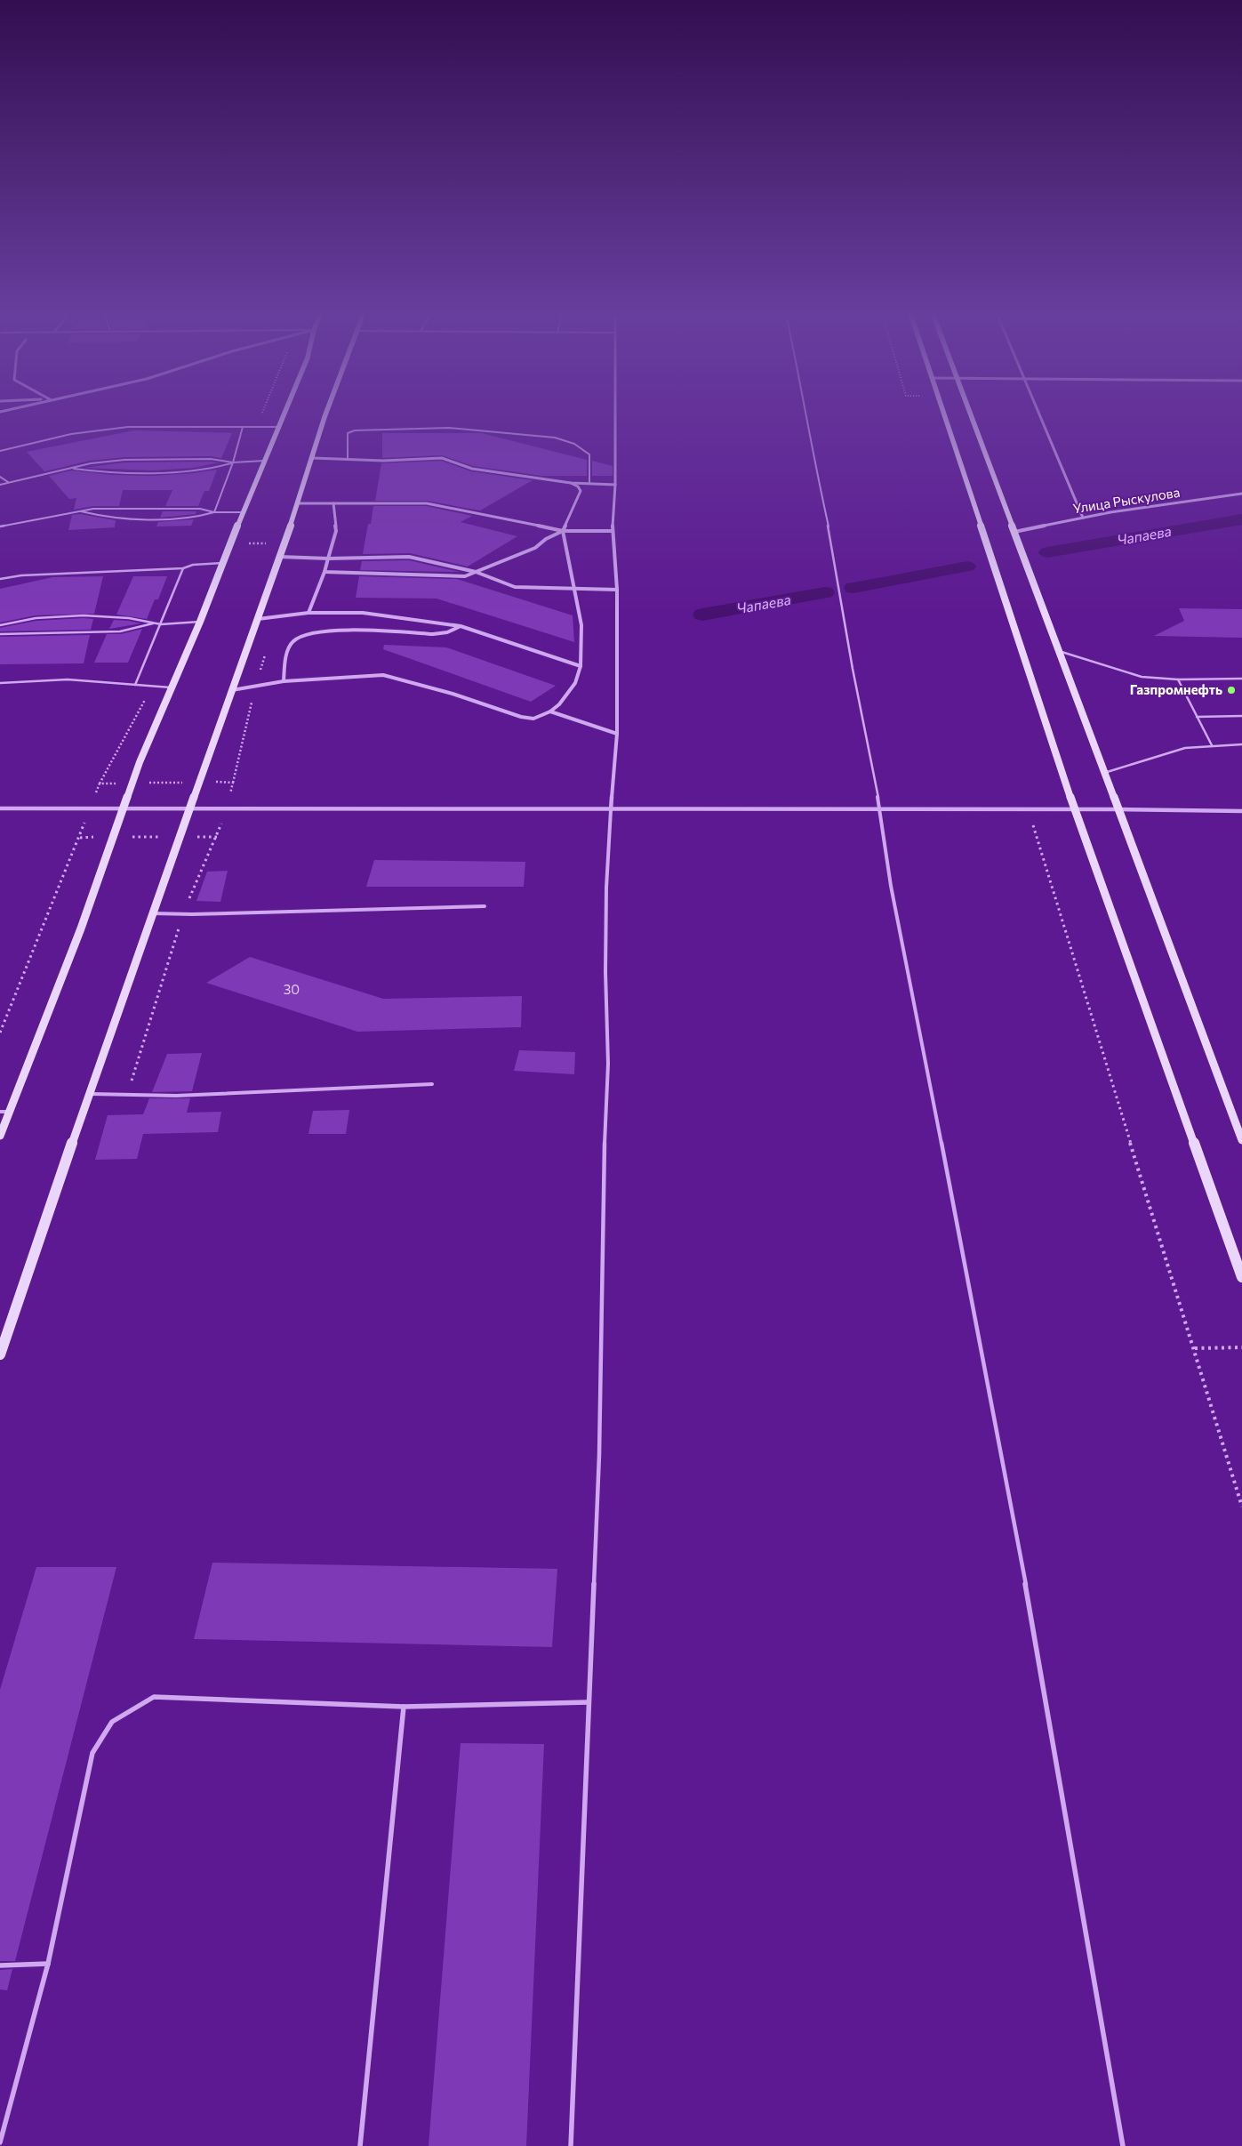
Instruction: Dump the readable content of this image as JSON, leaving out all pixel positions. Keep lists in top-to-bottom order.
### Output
{
  "streets": {
    "street": ["Улица Рыскулова"]
  },
  "water": ["Чапаева"],
  "places": ["Газпромнефть"],
  "house_numbers": ["30"]
}
